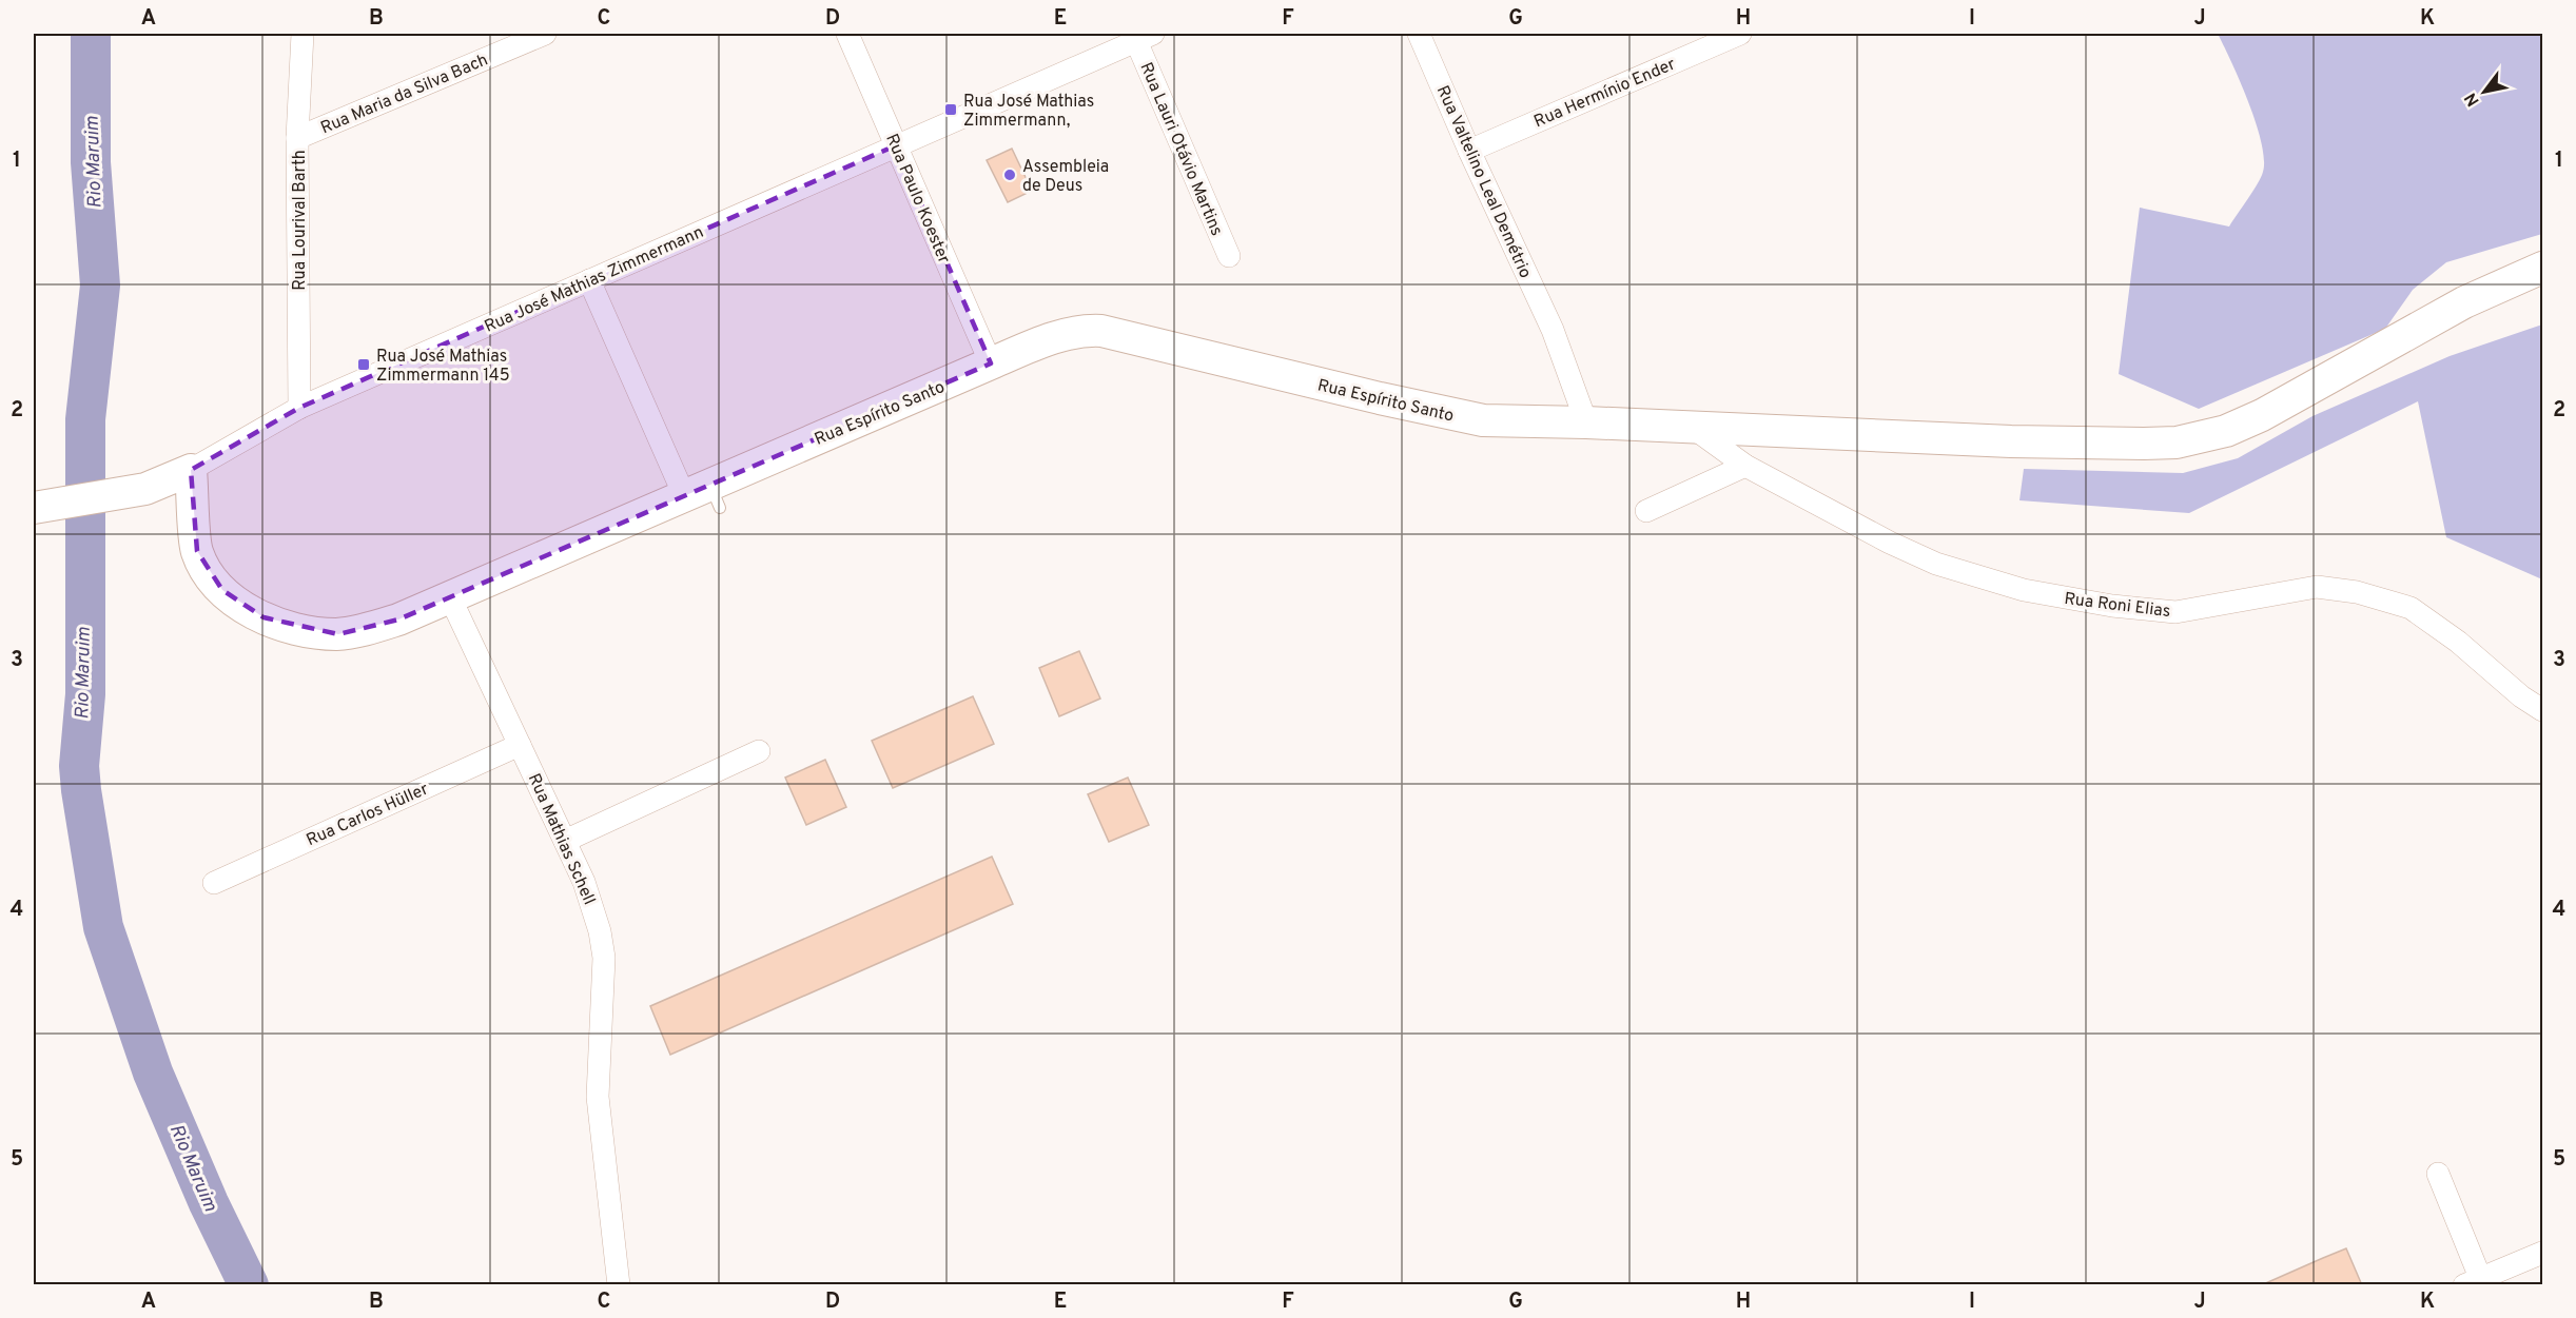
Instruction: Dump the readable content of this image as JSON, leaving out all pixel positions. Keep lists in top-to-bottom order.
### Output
{
  "streets": {
    "street": [
      "Rua Hermínio Ender",
      "Rua Maria da Silva Bach",
      "Rua Lauri Otávio Martins",
      "Rua Valtelino Leal Demétrio",
      "Rua Paulo Koester",
      "Rua Lourival Barth",
      "Rua José Mathias Zimmermann",
      "Rua Espírito Santo",
      "Rua Roni Elias",
      "Rua Carlos Hüller",
      "Rua Mathias Schell"
    ]
  },
  "crossings": [
    ["Rua Hermínio Ender", "Rua Valtelino Leal Demétrio"],
    ["Rua Maria da Silva Bach", "Rua Lourival Barth"],
    ["Rua Lauri Otávio Martins", "Rua José Mathias Zimmermann"],
    ["Rua Valtelino Leal Demétrio", "Rua Espírito Santo"],
    ["Rua Paulo Koester", "Rua José Mathias Zimmermann"],
    ["Rua Paulo Koester", "Rua Espírito Santo"],
    ["Rua Lourival Barth", "Rua José Mathias Zimmermann"],
    ["Rua José Mathias Zimmermann", "Rua Espírito Santo"],
    ["Rua Espírito Santo", "Rua Roni Elias"],
    ["Rua Espírito Santo", "Rua Mathias Schell"],
    ["Rua Carlos Hüller", "Rua Mathias Schell"]
  ],
  "water": ["Rio Maruim"],
  "places": {
    "transit": ["Rua José Mathias Zimmermann,", "Rua José Mathias Zimmermann 145"],
    "other": ["Assembleia de Deus"]
  },
  "north": "bottom left",
  "grid": {
    "columns": [
      "A",
      "B",
      "C",
      "D",
      "E",
      "F",
      "G",
      "H",
      "I",
      "J",
      "K"
    ],
    "rows": [
      "1",
      "2",
      "3",
      "4",
      "5"
    ]
  }
}
